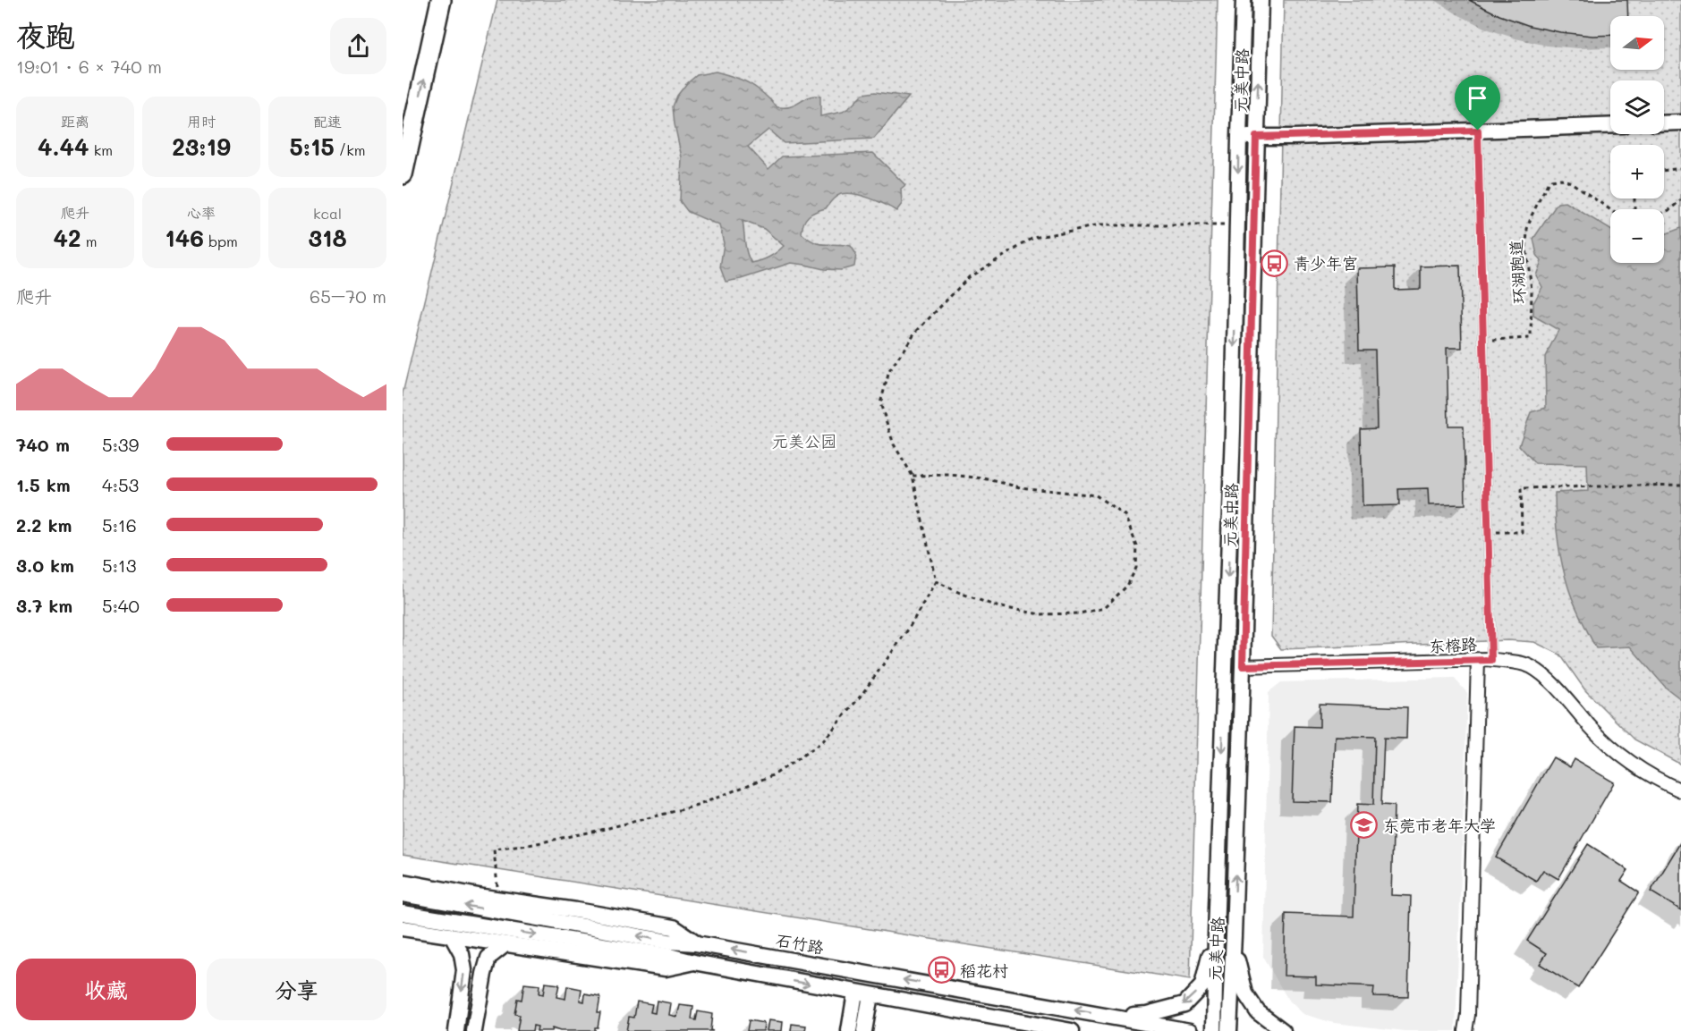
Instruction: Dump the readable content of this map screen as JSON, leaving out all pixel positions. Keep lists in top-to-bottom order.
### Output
{
  "streets": {
    "street": ["元美中路", "东榕路", "石竹路"],
    "path": ["环湖跑道"]
  },
  "crossings": [
    ["元美中路", "东榕路"]
  ],
  "parks": ["元美公园"],
  "places": {
    "bus stop": ["青少年宫", "稻花村"],
    "school or university": ["东莞市老年大学"]
  },
  "north": "right",
  "page": {
    "heading": ["夜跑", "19:01 · 6 × 740 m"],
    "map_buttons": ["+", "−"],
    "stats": [
      ["距离", "4.44 km"],
      ["用时", "23:19"],
      ["配速", "5:15 /km"],
      ["爬升", "42 m"],
      ["心率", "146 bpm"],
      ["kcal", "318"]
    ],
    "chart": ["爬升", "65–70 m"],
    "list": [
      {
        "name": "740 m",
        "note": "5:39"
      },
      {
        "name": "1.5 km",
        "note": "4:53"
      },
      {
        "name": "2.2 km",
        "note": "5:16"
      },
      {
        "name": "3.0 km",
        "note": "5:13"
      },
      {
        "name": "3.7 km",
        "note": "5:40"
      }
    ],
    "buttons": ["收藏", "分享"]
  }
}
